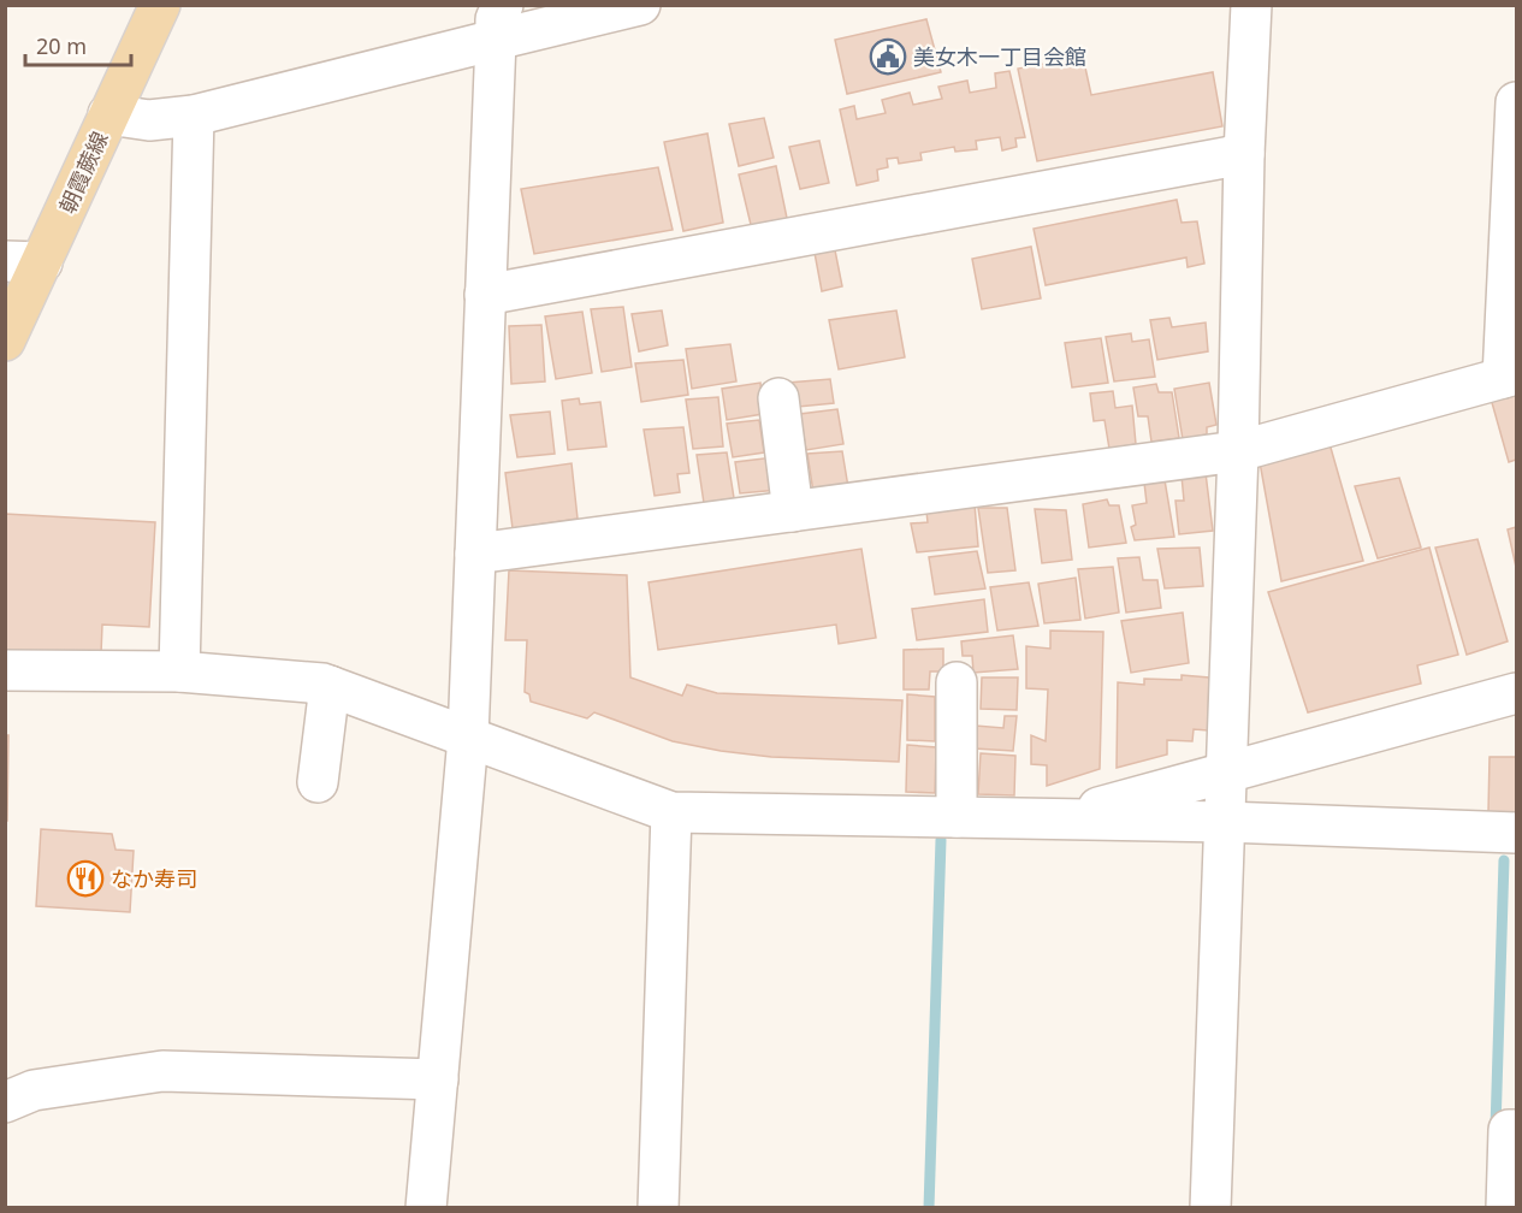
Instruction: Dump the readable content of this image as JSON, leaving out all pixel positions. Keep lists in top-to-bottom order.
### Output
{
  "streets": {
    "main road": ["朝霞蕨線"]
  },
  "places": {
    "public building": ["美女木一丁目会館"],
    "restaurant": ["なか寿司"]
  },
  "scale_bar": "20 m"
}
